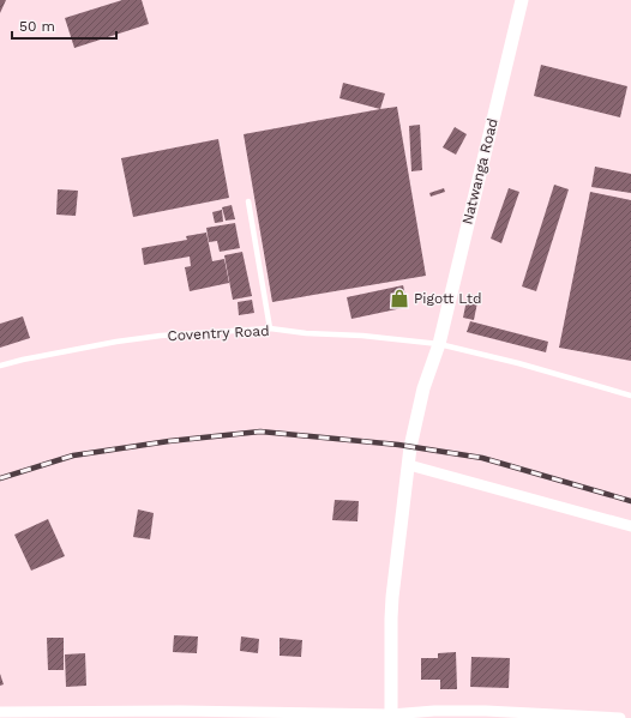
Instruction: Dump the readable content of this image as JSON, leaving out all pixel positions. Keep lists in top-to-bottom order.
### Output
{
  "streets": {
    "street": ["Natwanga Road"],
    "lane": ["Coventry Road"]
  },
  "crossings": [
    ["Natwanga Road", "Coventry Road"]
  ],
  "places": {
    "shop": ["Pigott Ltd"]
  },
  "scale_bar": "50 m"
}
